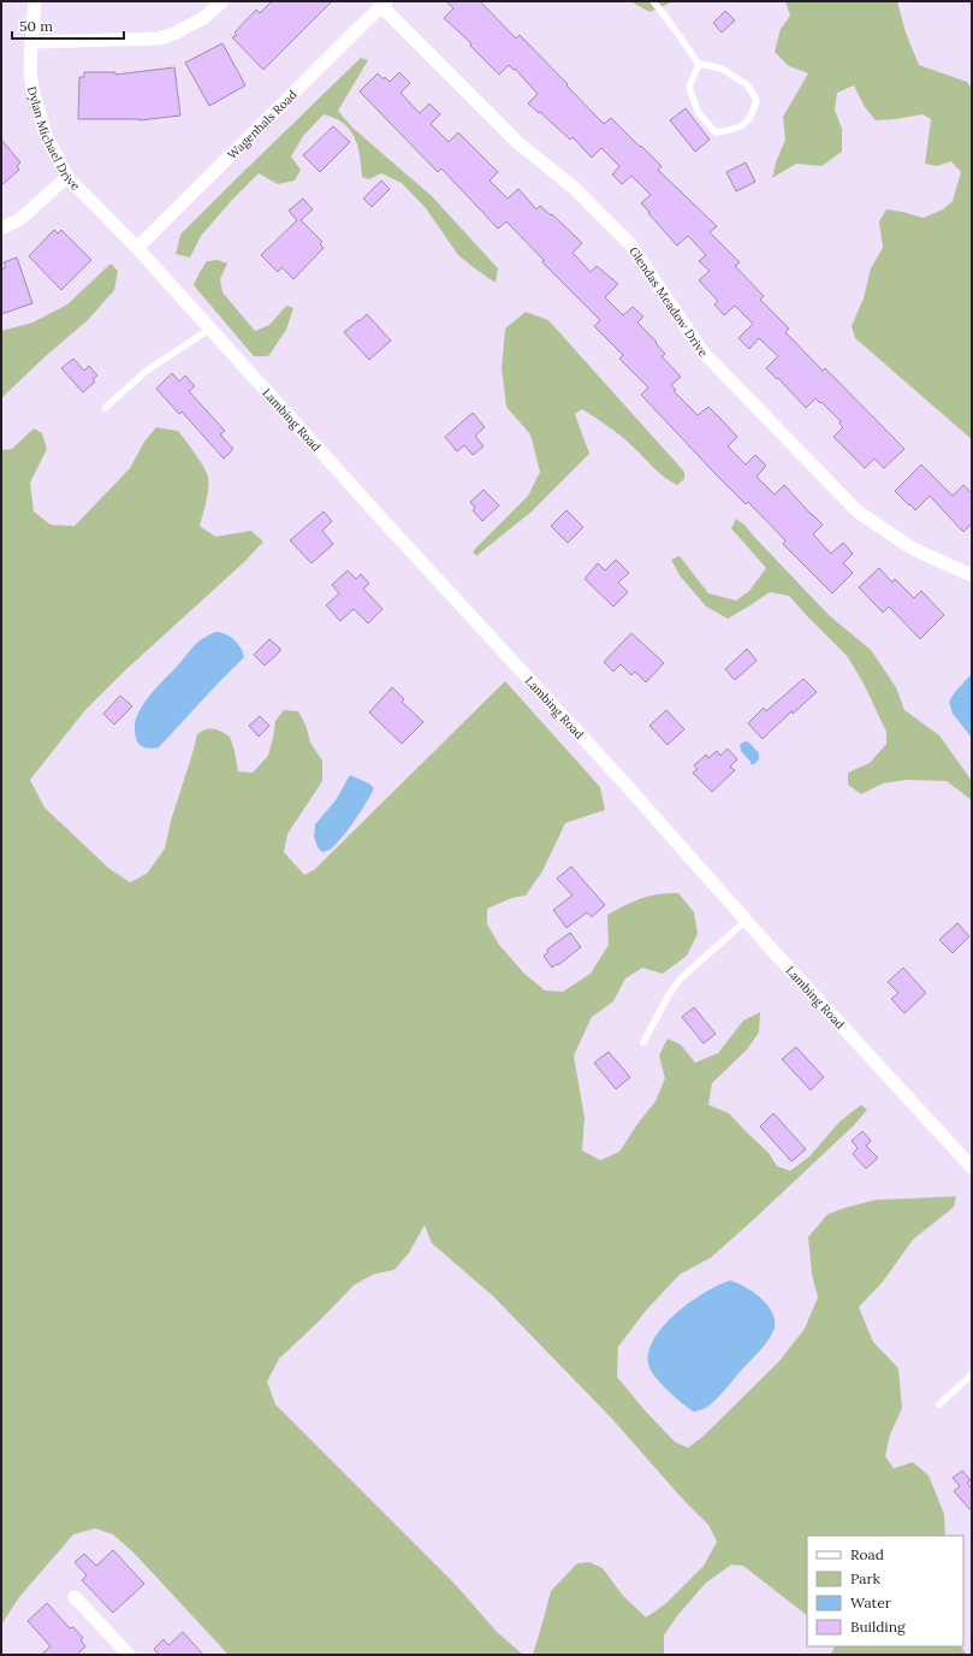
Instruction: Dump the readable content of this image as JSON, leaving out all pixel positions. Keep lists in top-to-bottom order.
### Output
{
  "streets": {
    "street": [
      "Wagenhals Road",
      "Dylan Michael Drive",
      "Glendas Meadow Drive",
      "Lambing Road"
    ]
  },
  "crossings": [
    ["Wagenhals Road", "Dylan Michael Drive"],
    ["Wagenhals Road", "Glendas Meadow Drive"],
    ["Wagenhals Road", "Lambing Road"],
    ["Dylan Michael Drive", "Lambing Road"]
  ],
  "legend": [
    "Road",
    "Park",
    "Water",
    "Building"
  ],
  "scale_bar": "50 m"
}
